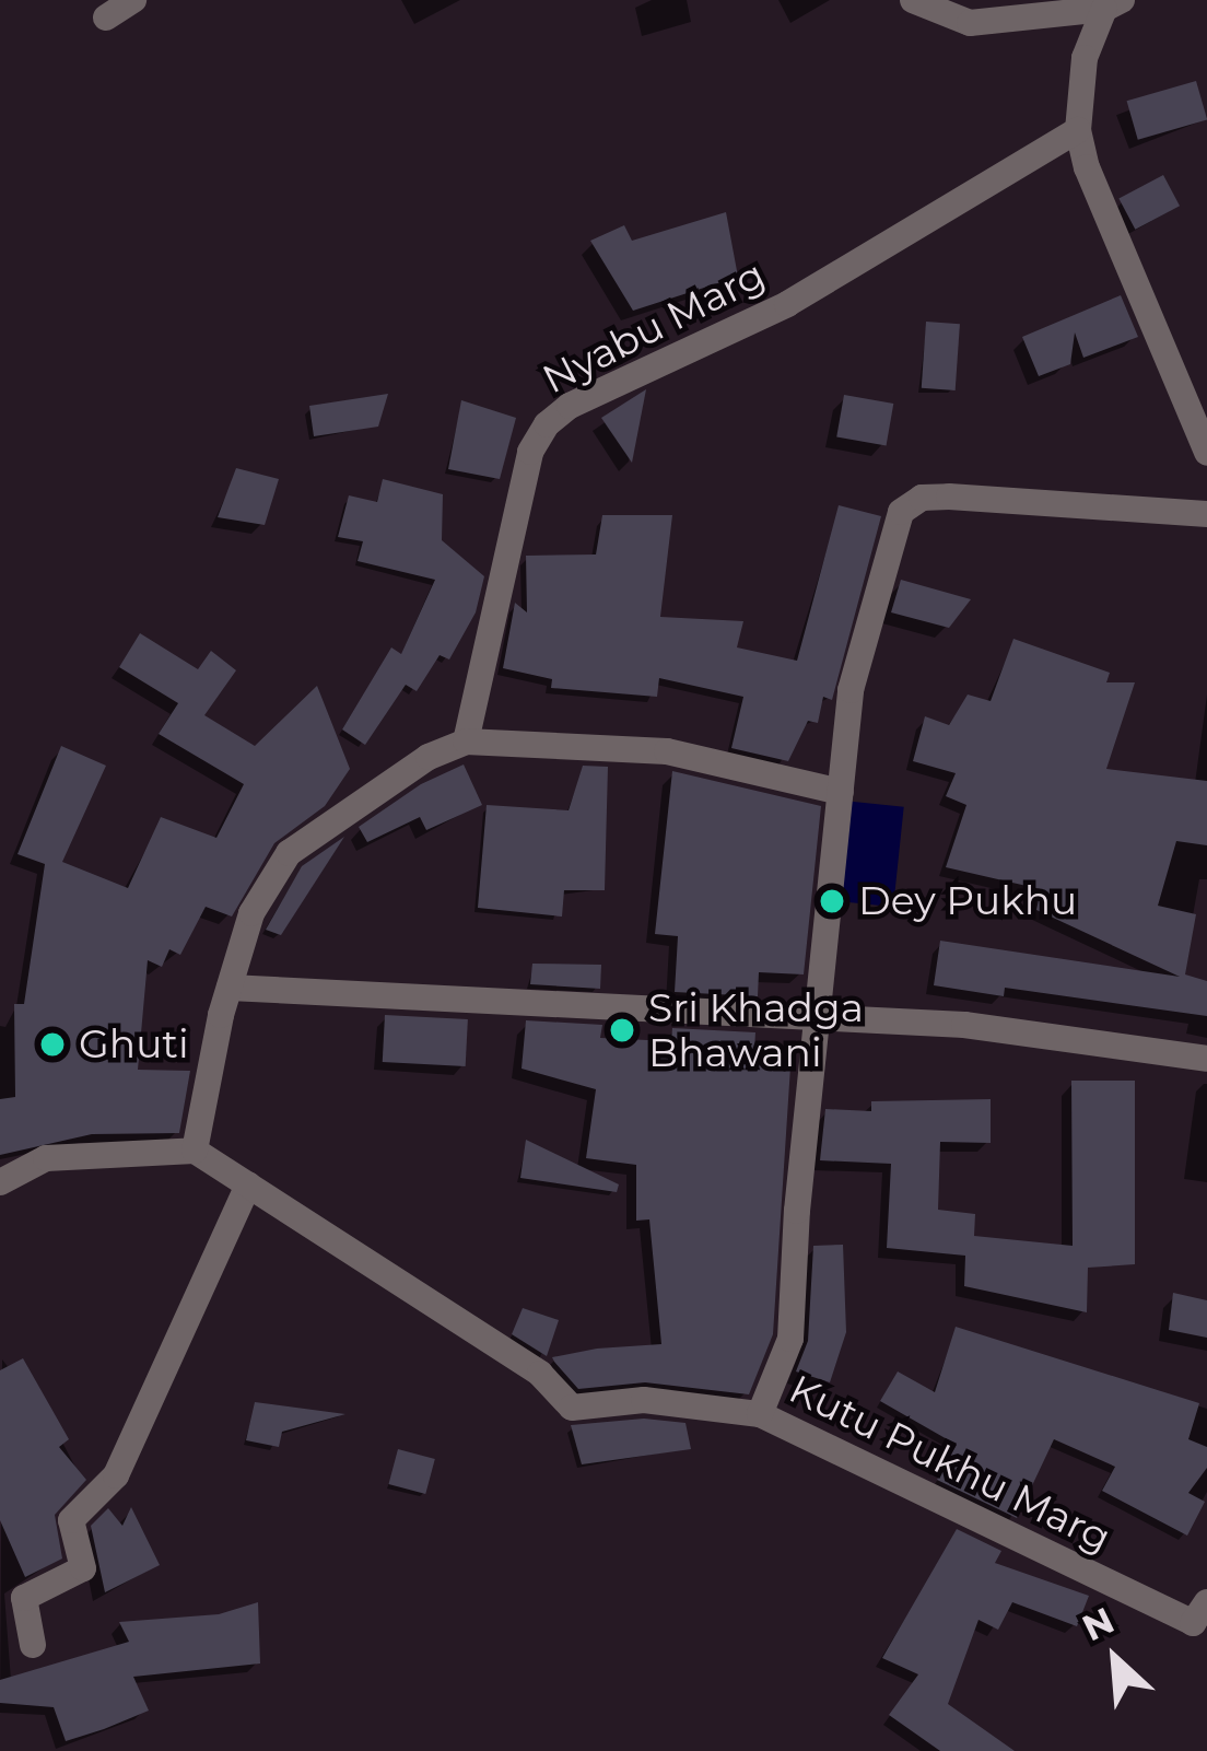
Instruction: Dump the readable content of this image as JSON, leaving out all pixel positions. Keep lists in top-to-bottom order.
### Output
{
  "streets": {
    "street": ["Nyabu Marg", "Kutu Pukhu Marg"]
  },
  "places": ["Dey Pukhu", "Sri Khadga Bhawani", "Ghuti"],
  "north": "top left"
}
